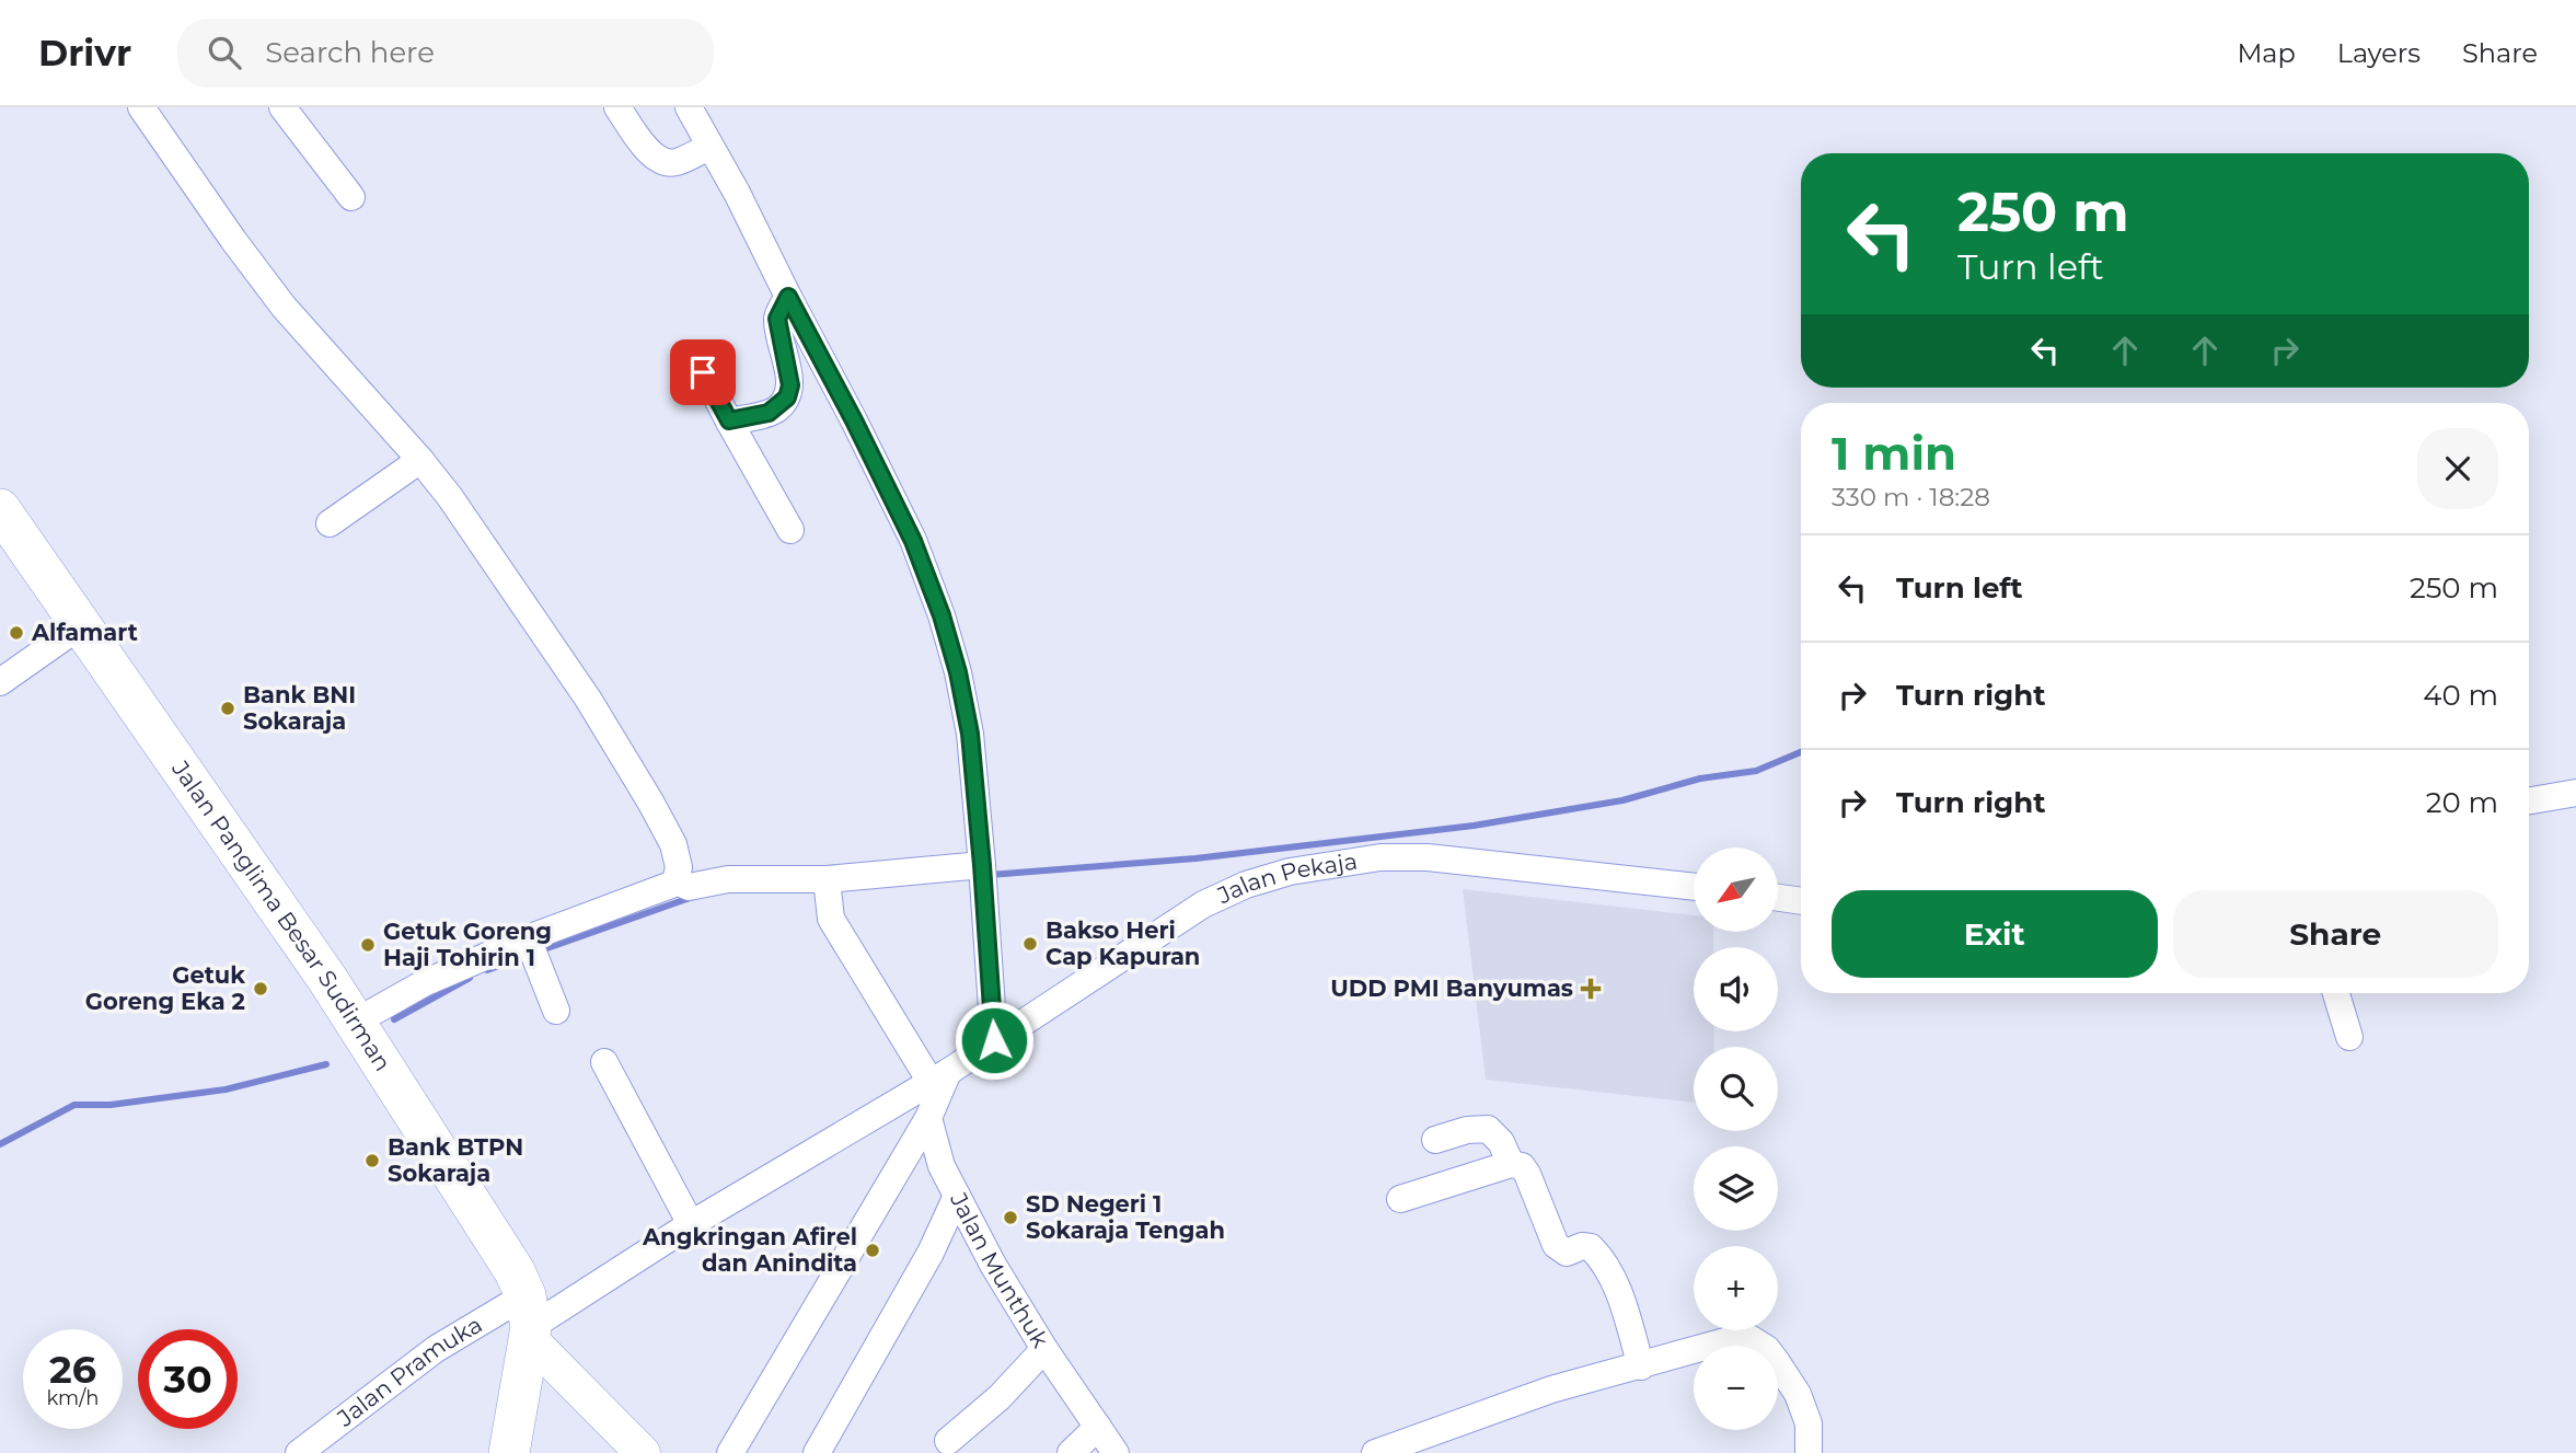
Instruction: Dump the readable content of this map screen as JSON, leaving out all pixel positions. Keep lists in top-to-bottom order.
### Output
{
  "streets": {
    "highway": ["Jalan Panglima Besar Sudirman"],
    "street": ["Jalan Pekaja", "Jalan Munthuk", "Jalan Pramuka"]
  },
  "crossings": [
    ["Jalan Pekaja", "Jalan Panglima Besar Sudirman"],
    ["Jalan Pekaja", "Jalan Pramuka"],
    ["Jalan Panglima Besar Sudirman", "Jalan Pramuka"]
  ],
  "places": {
    "other": [
      "Alfamart",
      "Bank BNI Sokaraja",
      "Bakso Heri Cap Kapuran",
      "Getuk Goreng Haji Tohirin 1",
      "Getuk Goreng Eka 2",
      "Bank BTPN Sokaraja",
      "SD Negeri 1 Sokaraja Tengah",
      "Angkringan Afirel dan Anindita"
    ],
    "health": ["UDD PMI Banyumas"]
  },
  "north": "bottom left",
  "page": {
    "header": "Drivr",
    "search": "Search here",
    "nav": ["Map", "Layers", "Share"],
    "turn": ["250 m", "Turn left"],
    "heading": ["1 min", "330 m · 18:28"],
    "list": [
      {
        "name": "Turn left",
        "value": "250 m"
      },
      {
        "name": "Turn right",
        "value": "40 m"
      },
      {
        "name": "Turn right",
        "value": "20 m"
      }
    ],
    "map_buttons": ["+", "−"],
    "buttons": ["Exit", "Share"],
    "speed": "26 km/h",
    "limit": "30"
  }
}
